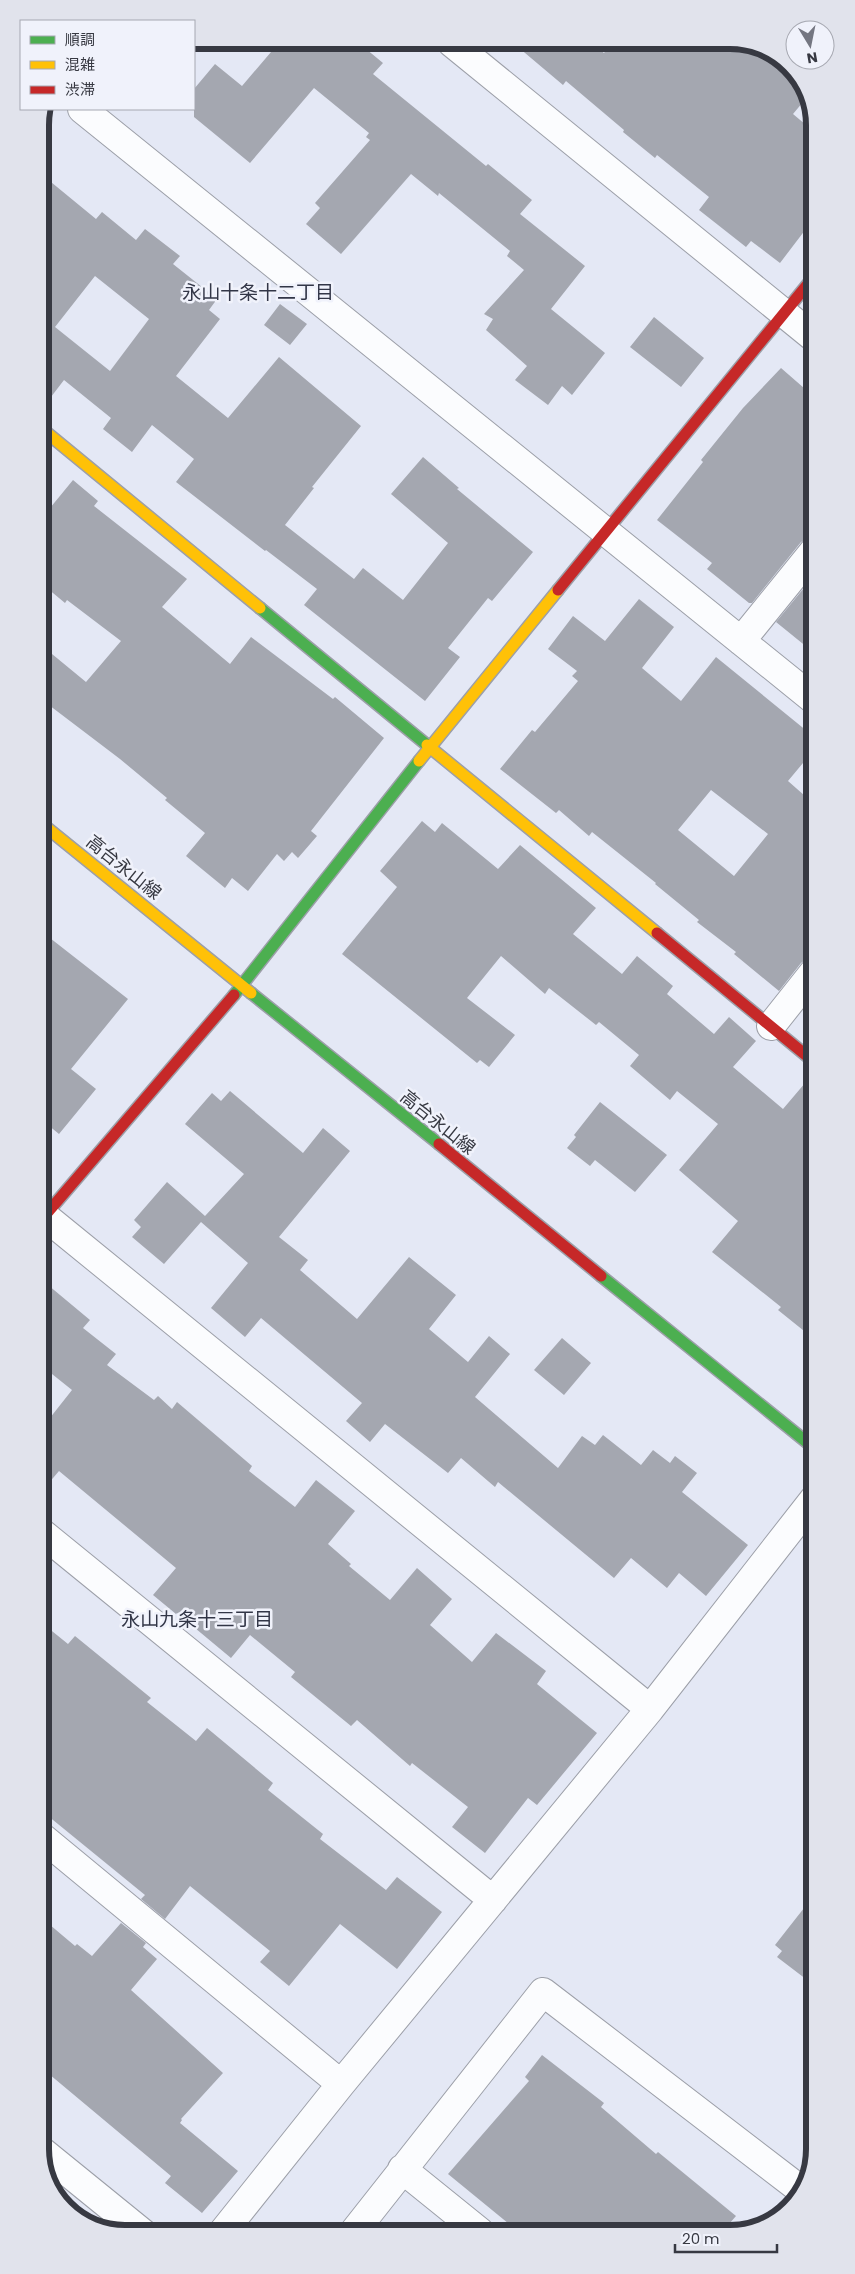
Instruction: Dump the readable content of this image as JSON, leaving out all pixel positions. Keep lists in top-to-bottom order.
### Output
{
  "streets": {
    "street": ["高台永山線"]
  },
  "districts": ["永山十条十二丁目", "永山九条十三丁目"],
  "legend": ["順調", "混雑", "渋滞"],
  "scale_bar": "20 m",
  "north": "bottom"
}
